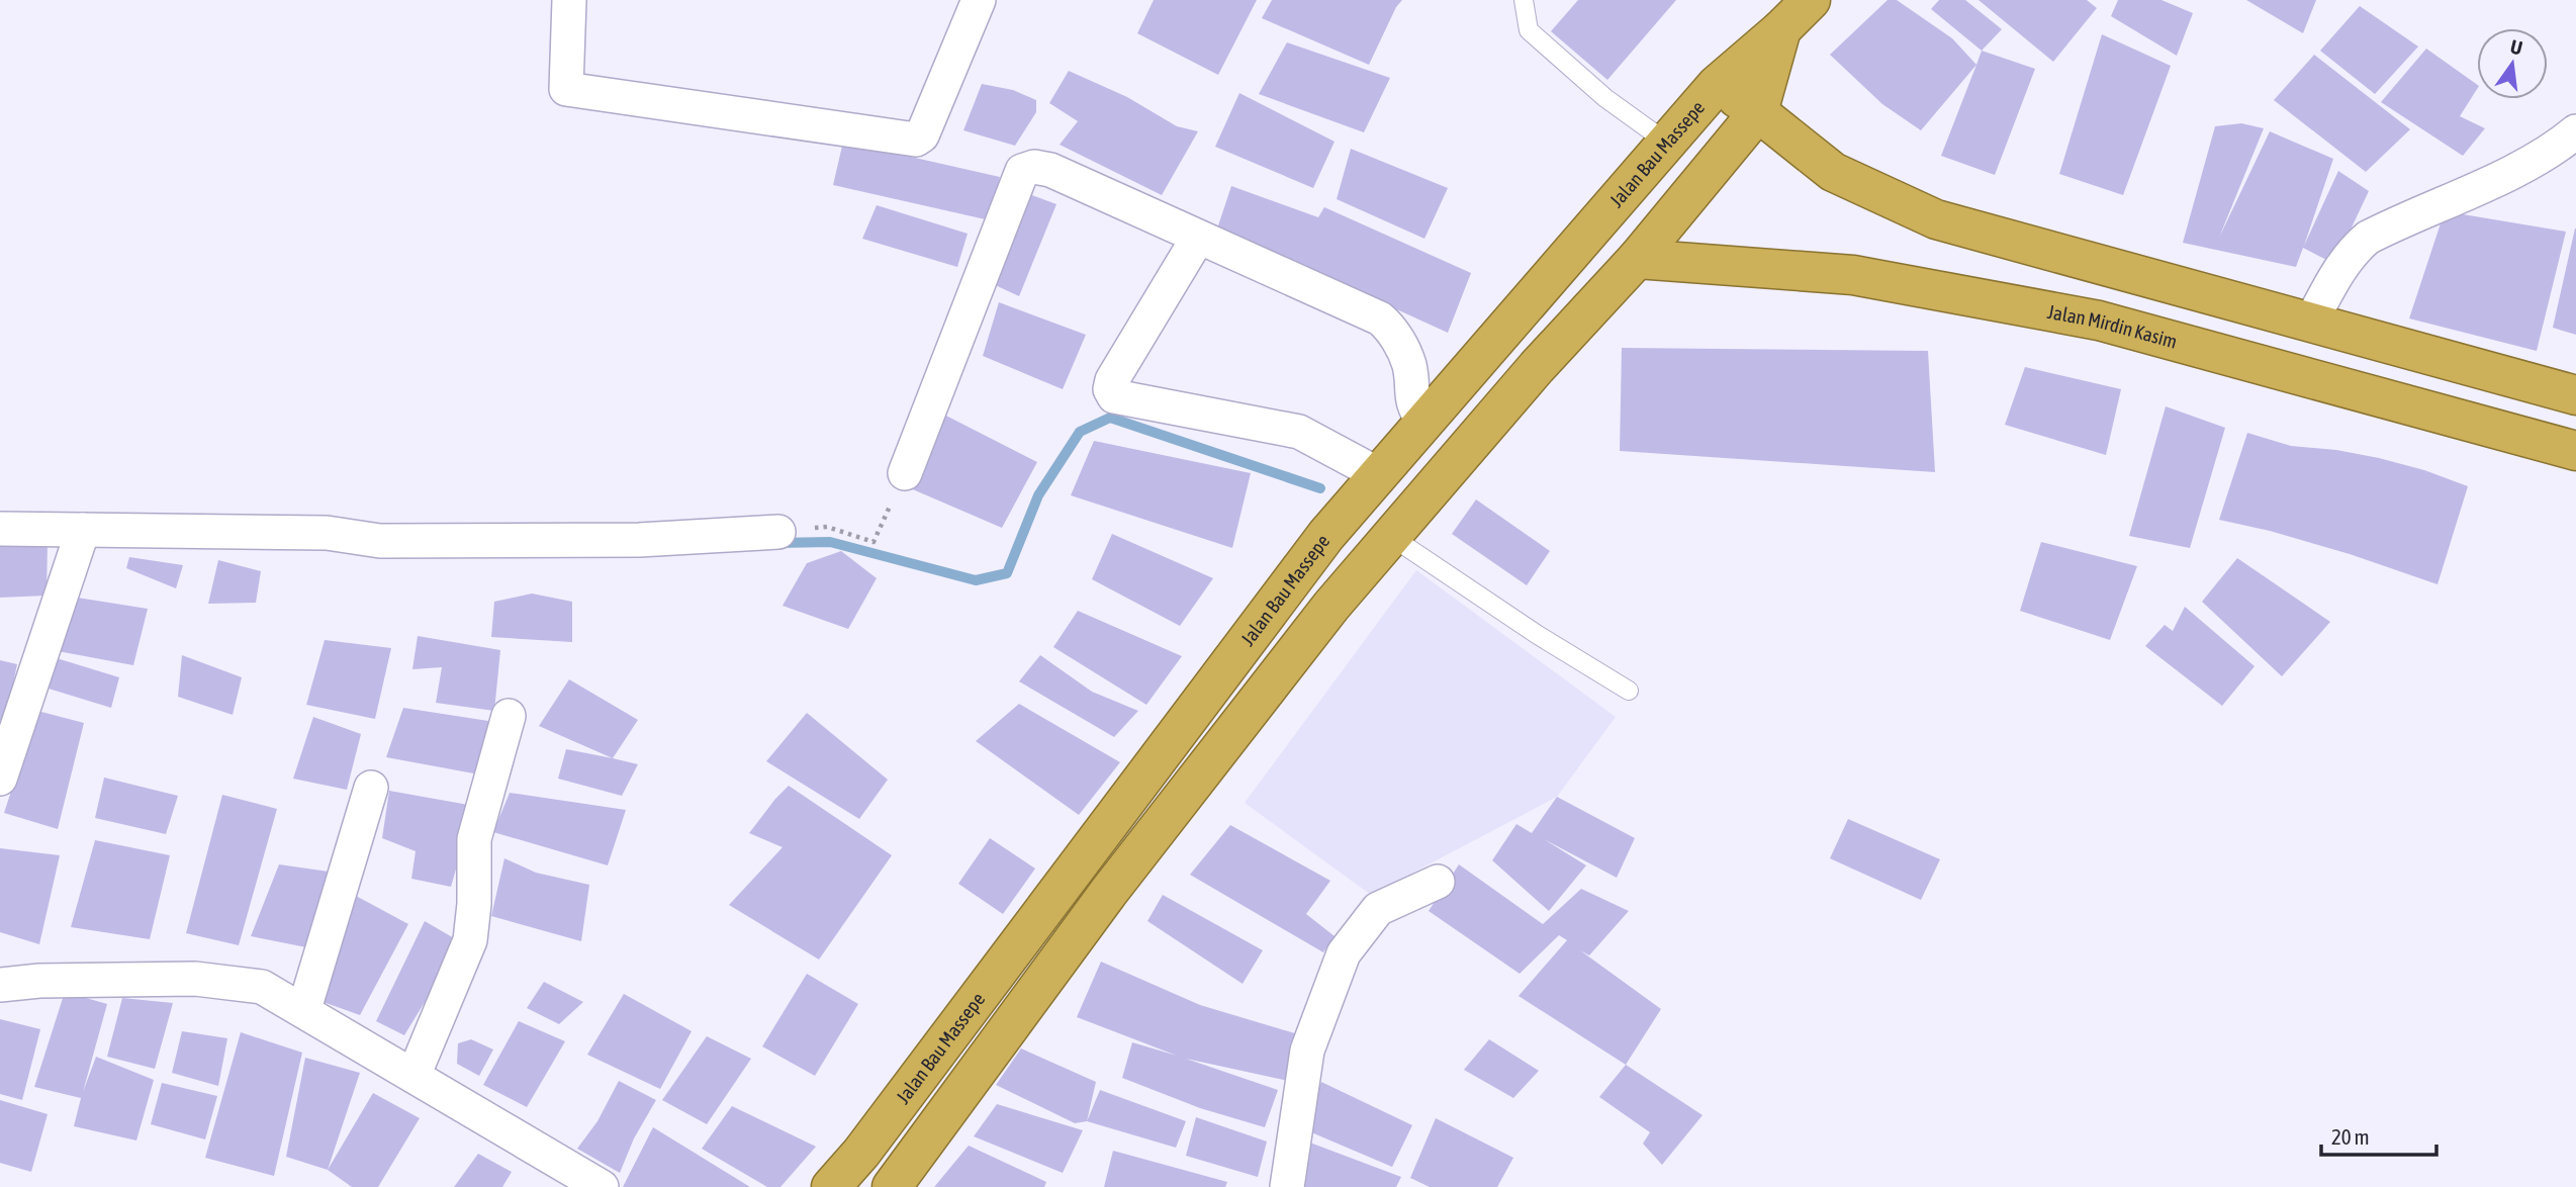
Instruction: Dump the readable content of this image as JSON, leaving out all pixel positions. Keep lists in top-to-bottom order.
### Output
{
  "streets": {
    "highway": ["Jalan Bau Massepe", "Jalan Mirdin Kasim"]
  },
  "crossings": [
    ["Jalan Bau Massepe", "Jalan Mirdin Kasim"]
  ],
  "scale_bar": "20 m",
  "north": "top"
}
